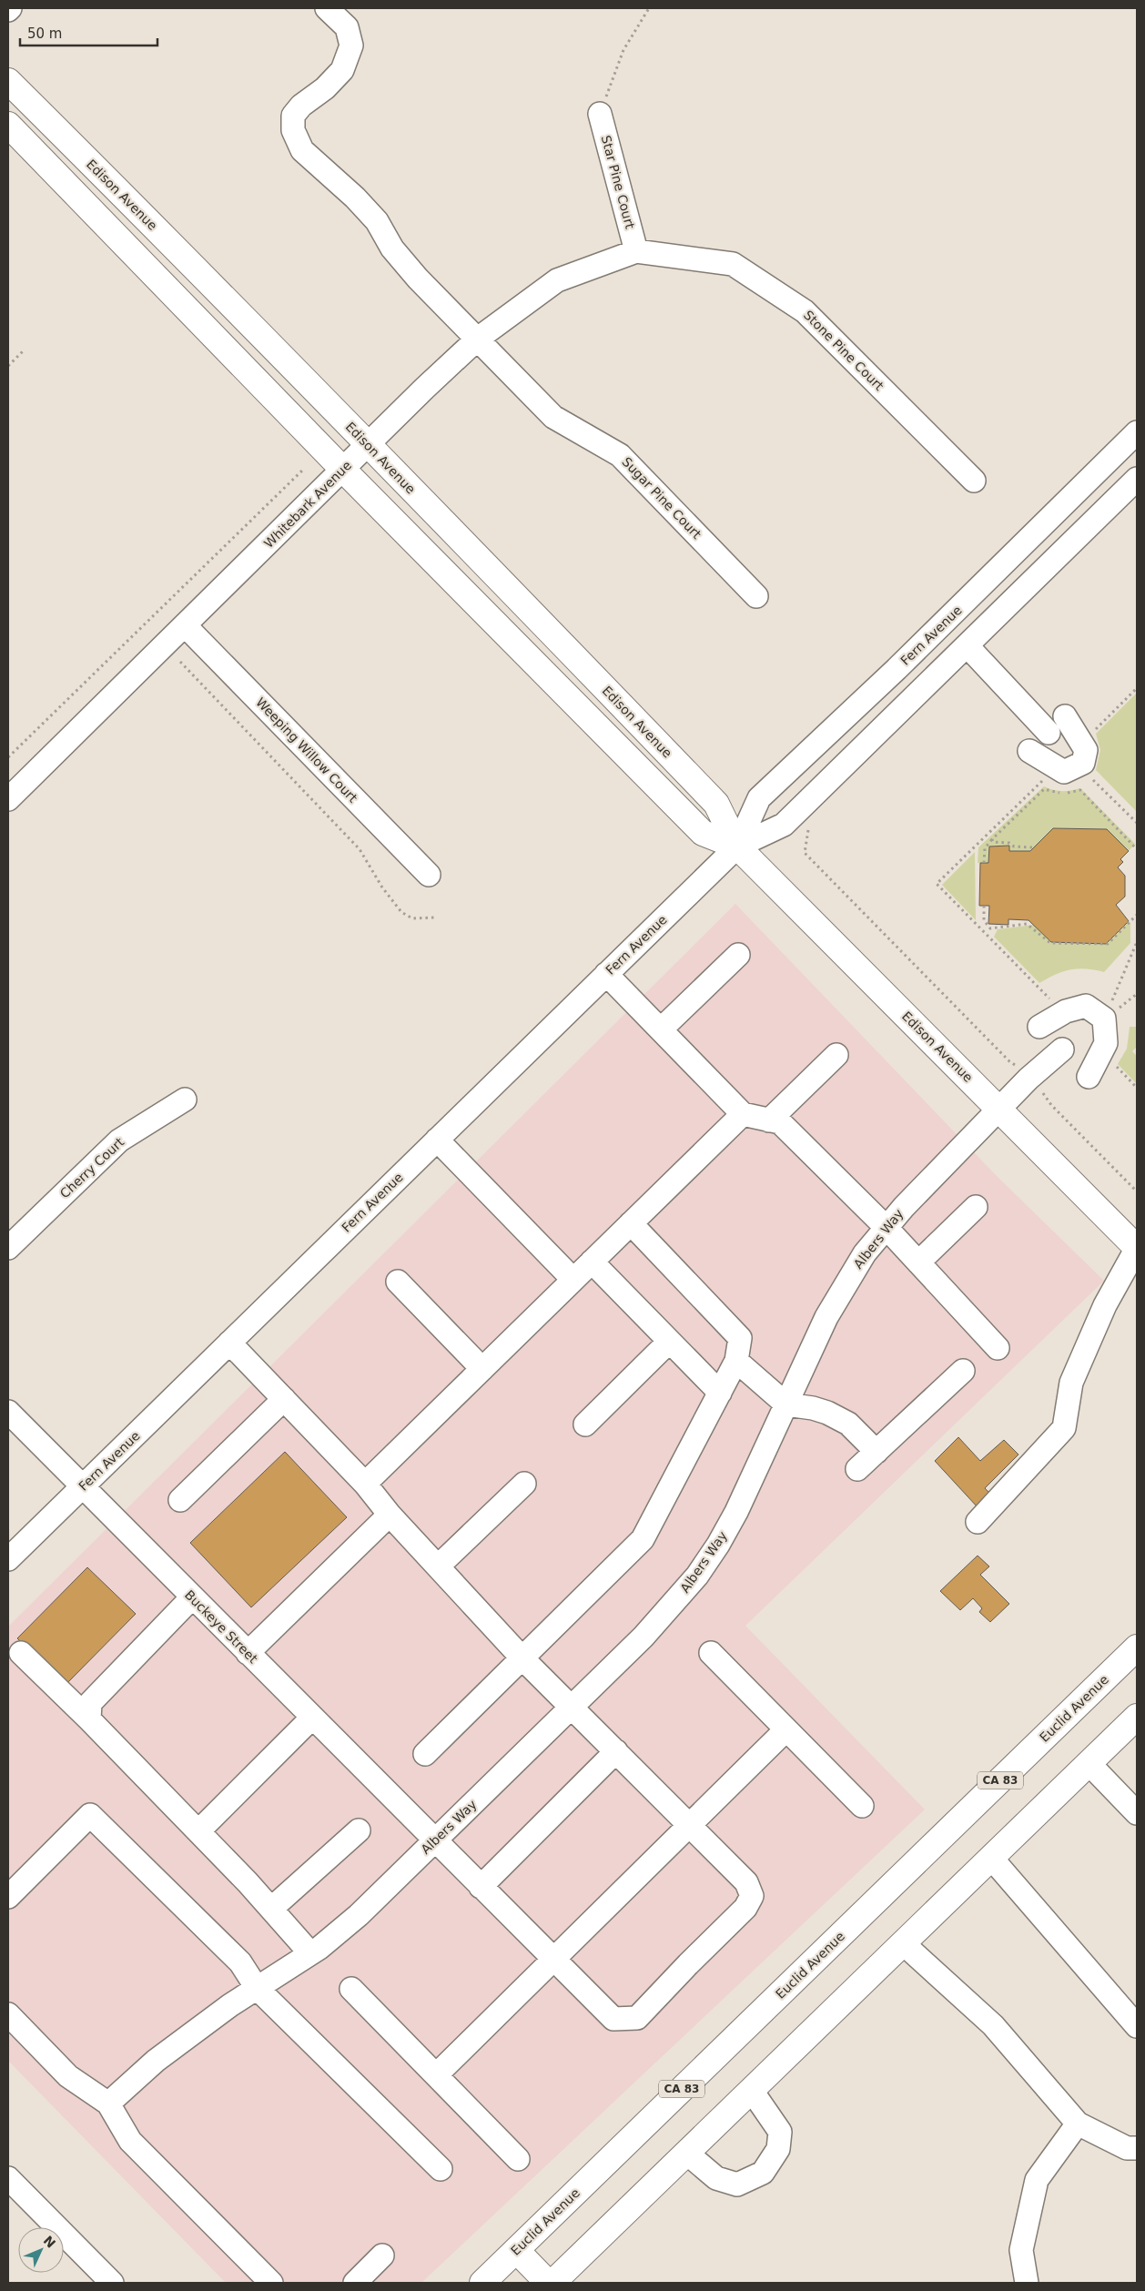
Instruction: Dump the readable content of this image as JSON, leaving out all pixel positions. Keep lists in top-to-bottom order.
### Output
{
  "streets": {
    "main road": ["Edison Avenue", "Euclid Avenue", "CA 83"],
    "street": [
      "Star Pine Court",
      "Stone Pine Court",
      "Sugar Pine Court",
      "Whitebark Avenue",
      "Fern Avenue",
      "Weeping Willow Court",
      "Cherry Court",
      "Albers Way",
      "Buckeye Street"
    ]
  },
  "crossings": [
    ["Star Pine Court", "Stone Pine Court"],
    ["Star Pine Court", "Whitebark Avenue"],
    ["Edison Avenue", "Whitebark Avenue"],
    ["Edison Avenue", "Fern Avenue"],
    ["Edison Avenue", "Albers Way"],
    ["Stone Pine Court", "Whitebark Avenue"],
    ["Sugar Pine Court", "Whitebark Avenue"],
    ["Whitebark Avenue", "Weeping Willow Court"],
    ["Fern Avenue", "Buckeye Street"],
    ["Albers Way", "Buckeye Street"]
  ],
  "scale_bar": "50 m",
  "north": "top right"
}
